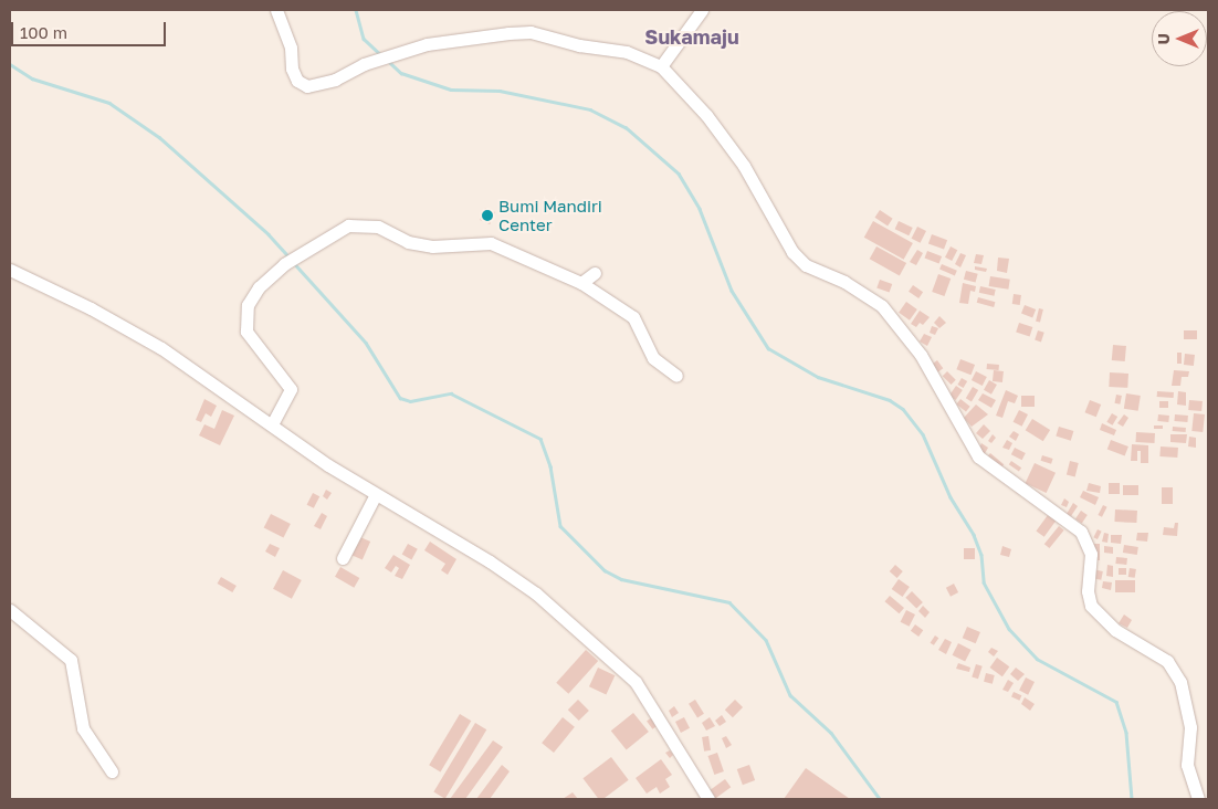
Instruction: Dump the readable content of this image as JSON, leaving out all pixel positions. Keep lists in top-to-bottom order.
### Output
{
  "districts": ["Sukamaju"],
  "places": ["Bumi Mandiri Center"],
  "scale_bar": "100 m",
  "north": "left"
}
